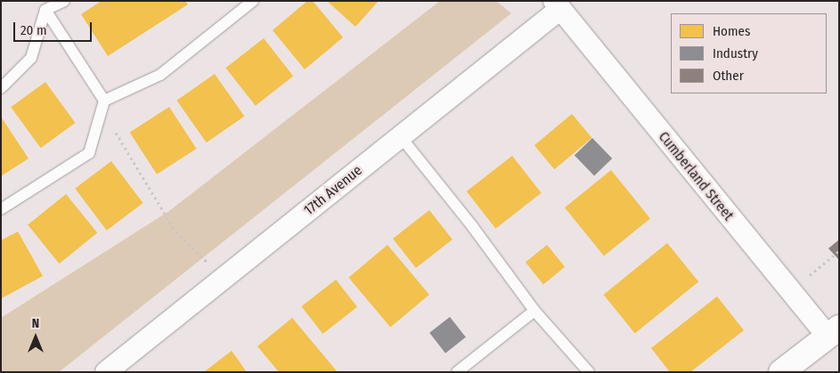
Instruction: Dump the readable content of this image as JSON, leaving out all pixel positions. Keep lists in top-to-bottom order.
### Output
{
  "streets": {
    "street": ["Cumberland Street", "17th Avenue"]
  },
  "crossings": [
    ["Cumberland Street", "17th Avenue"]
  ],
  "legend": ["Homes", "Industry", "Other"],
  "scale_bar": "20 m",
  "north": "top"
}
